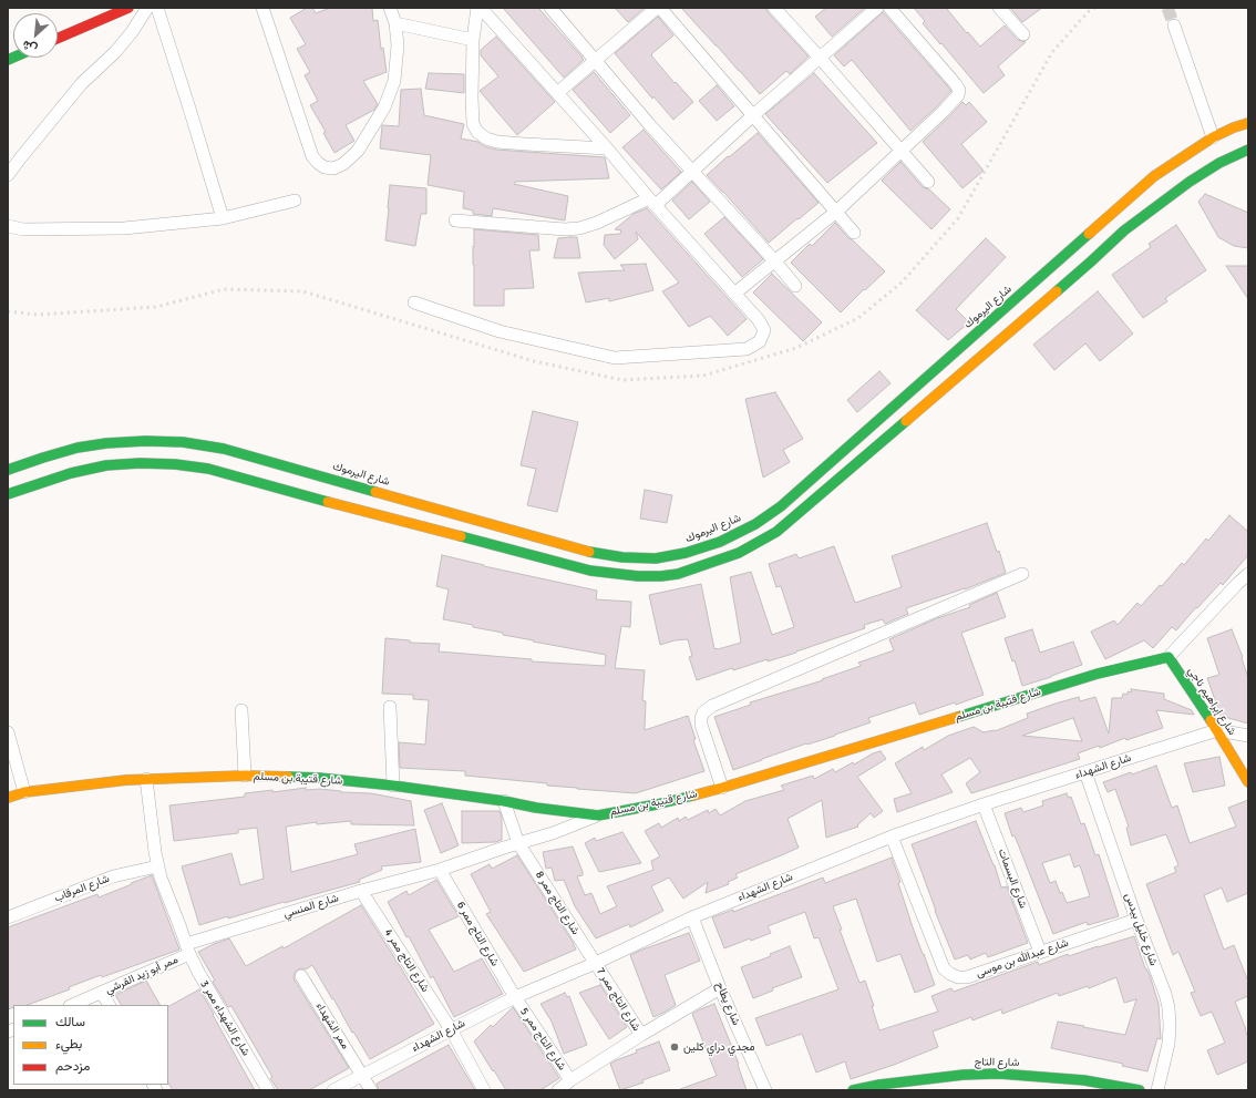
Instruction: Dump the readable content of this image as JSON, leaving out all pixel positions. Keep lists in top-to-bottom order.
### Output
{
  "streets": {
    "main road": [
      "شارع اليرموك",
      "شارع إبراهيم ناجي",
      "شارع قتيبة بن مسلم",
      "شارع التاج"
    ],
    "street": [
      "شارع الشهداء",
      "شارع البسمات",
      "شارع المرقاب",
      "شارع التاج ممر 8",
      "شارع المنسي",
      "شارع خليل بيدس",
      "شارع التاج ممر 6",
      "شارع عبدالله بن موسى",
      "شارع التاج ممر 4",
      "ممر أبو زيد القرشي",
      "شارع التاج ممر 7",
      "شارع يطاح",
      "شارع الشهداء ممر 3",
      "ممر الشهداء",
      "شارع التاج ممر 5"
    ]
  },
  "crossings": [
    ["شارع إبراهيم ناجي", "شارع قتيبة بن مسلم"],
    ["شارع إبراهيم ناجي", "شارع الشهداء"],
    ["شارع قتيبة بن مسلم", "شارع التاج ممر 8"],
    ["شارع قتيبة بن مسلم", "شارع المنسي"],
    ["شارع الشهداء", "شارع البسمات"],
    ["شارع الشهداء", "شارع التاج ممر 8"],
    ["شارع الشهداء", "شارع خليل بيدس"],
    ["شارع الشهداء", "شارع التاج ممر 6"],
    ["شارع الشهداء", "شارع عبدالله بن موسى"],
    ["شارع الشهداء", "شارع التاج ممر 4"],
    ["شارع الشهداء", "شارع التاج ممر 7"],
    ["شارع الشهداء", "شارع يطاح"],
    ["شارع الشهداء", "ممر الشهداء"],
    ["شارع الشهداء", "شارع التاج ممر 5"],
    ["شارع البسمات", "شارع عبدالله بن موسى"],
    ["شارع التاج ممر 8", "شارع المنسي"],
    ["شارع التاج ممر 8", "شارع التاج ممر 7"],
    ["شارع المنسي", "شارع التاج ممر 6"],
    ["شارع المنسي", "شارع التاج ممر 4"],
    ["شارع المنسي", "ممر أبو زيد القرشي"],
    ["شارع المنسي", "شارع الشهداء ممر 3"],
    ["شارع خليل بيدس", "شارع عبدالله بن موسى"],
    ["شارع التاج ممر 6", "شارع التاج ممر 5"],
    ["ممر أبو زيد القرشي", "شارع الشهداء ممر 3"]
  ],
  "places": ["مجدي دراي كلين"],
  "legend": ["سالك", "بطيء", "مزدحم"],
  "north": "bottom left"
}
